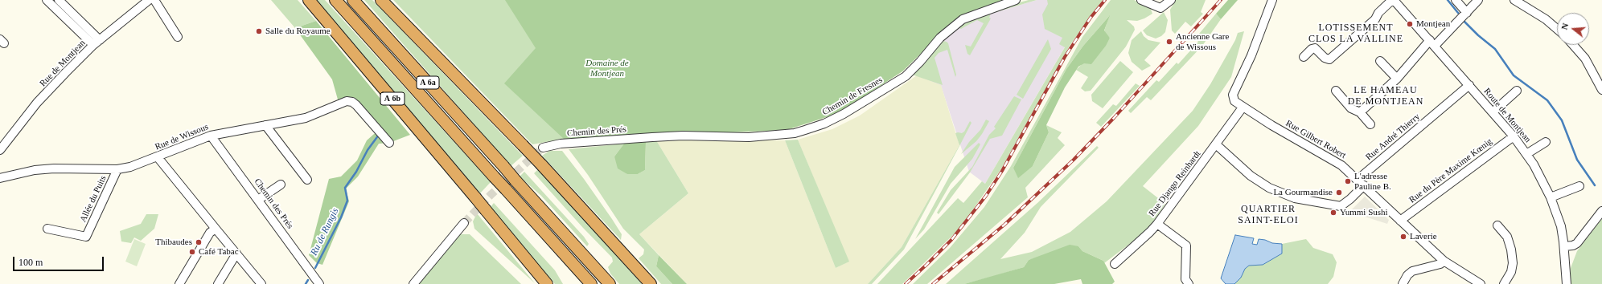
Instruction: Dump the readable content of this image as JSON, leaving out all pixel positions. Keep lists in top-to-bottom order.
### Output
{
  "streets": {
    "highway": ["A 6a", "A 6b"],
    "street": [
      "Rue de Montjean",
      "Chemin de Fresnes",
      "Route de Montjean",
      "Chemin des Prés",
      "Rue de Wissous",
      "Rue André Thierry",
      "Rue Gilbert Robert",
      "Rue du Père Maxime Kœnig",
      "Rue Django Reinhardt",
      "Allée du Puits"
    ]
  },
  "crossings": [
    ["Chemin de Fresnes", "Chemin des Prés"],
    ["Route de Montjean", "Rue André Thierry"],
    ["Route de Montjean", "Rue du Père Maxime Kœnig"],
    ["Chemin des Prés", "Rue de Wissous"],
    ["Rue de Wissous", "Allée du Puits"],
    ["Rue André Thierry", "Rue Gilbert Robert"],
    ["Rue André Thierry", "Rue Django Reinhardt"],
    ["Rue Gilbert Robert", "Rue du Père Maxime Kœnig"],
    ["Rue Gilbert Robert", "Rue Django Reinhardt"]
  ],
  "districts": ["LOTISSEMENT CLOS LA VALLINE", "LE HAMEAU DE MONTJEAN", "QUARTIER SAINT-ELOI"],
  "water": ["Ru de Rungis"],
  "parks": ["Domaine de Montjean"],
  "places": [
    "Montjean",
    "Salle du Royaume",
    "Ancienne Gare de Wissous",
    "L'adresse Pauline B.",
    "La Gourmandise",
    "Yummi Sushi",
    "Laverie",
    "Thibaudes",
    "Café Tabac"
  ],
  "scale_bar": "100 m",
  "north": "left"
}
